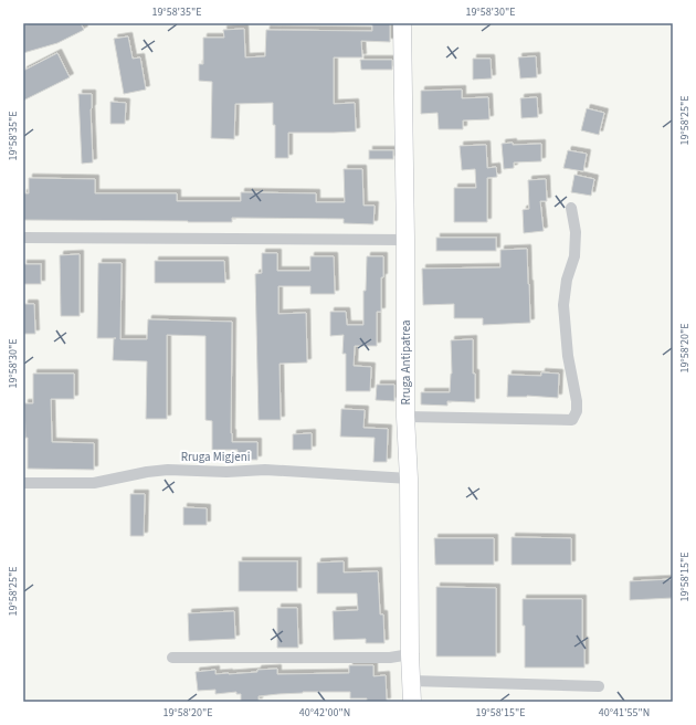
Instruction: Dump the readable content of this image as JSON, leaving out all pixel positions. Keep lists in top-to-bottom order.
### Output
{
  "streets": {
    "main road": ["Rruga Antipatrea"],
    "street": ["Rruga Migjeni"]
  },
  "crossings": [
    ["Rruga Antipatrea", "Rruga Migjeni"]
  ],
  "coordinates": [
    "19°58'35\"E",
    "19°58'30\"E",
    "19°58'25\"E",
    "19°58'20\"E",
    "19°58'15\"E",
    "40°42'00\"N",
    "40°41'55\"N"
  ]
}
